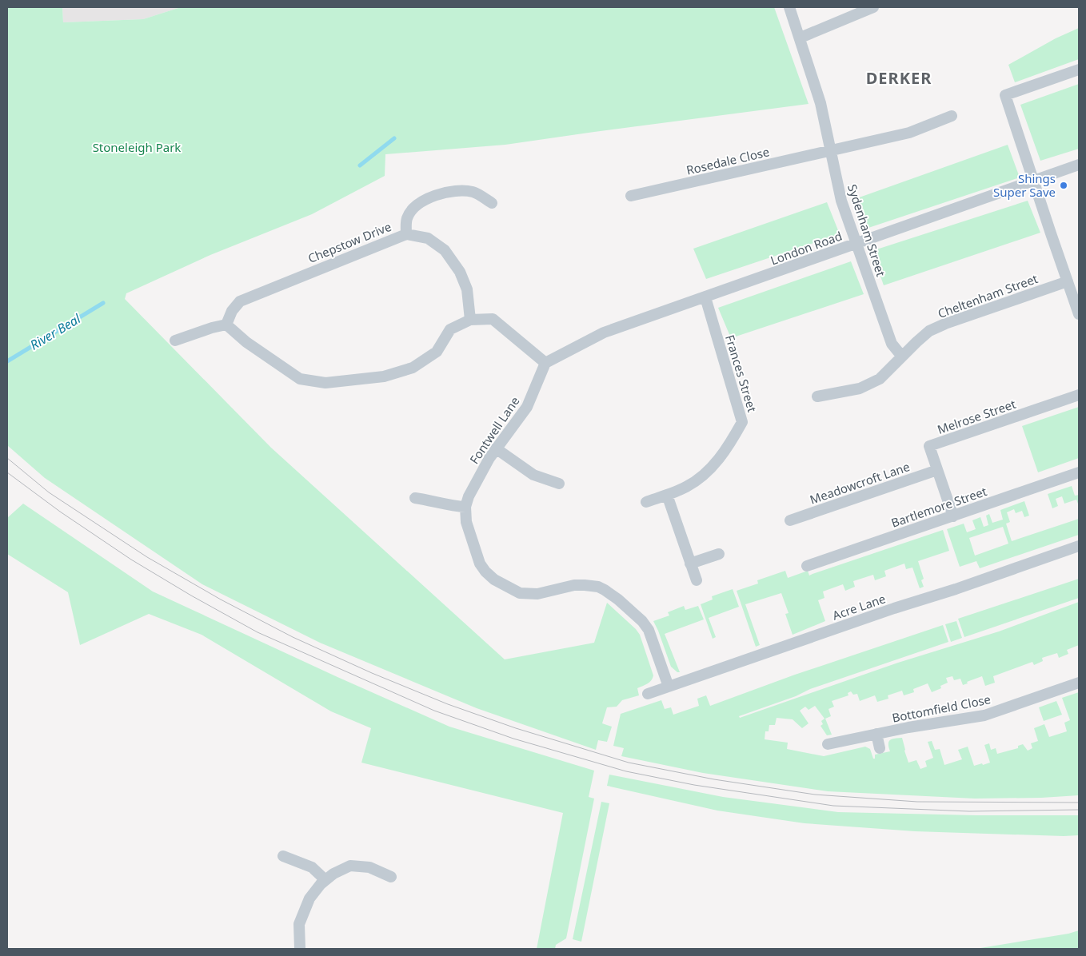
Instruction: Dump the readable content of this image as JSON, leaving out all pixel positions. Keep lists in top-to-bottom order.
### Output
{
  "streets": {
    "street": [
      "Rosedale Close",
      "Sydenham Street",
      "Chepstow Drive",
      "London Road",
      "Cheltenham Street",
      "Frances Street",
      "Melrose Street",
      "Fontwell Lane",
      "Meadowcroft Lane",
      "Bartlemore Street",
      "Acre Lane",
      "Bottomfield Close"
    ]
  },
  "crossings": [
    ["Rosedale Close", "Sydenham Street"],
    ["Sydenham Street", "London Road"],
    ["Sydenham Street", "Cheltenham Street"],
    ["London Road", "Frances Street"],
    ["London Road", "Fontwell Lane"],
    ["Melrose Street", "Meadowcroft Lane"],
    ["Melrose Street", "Bartlemore Street"],
    ["Fontwell Lane", "Acre Lane"]
  ],
  "districts": ["DERKER"],
  "water": ["River Beal"],
  "parks": ["Stoneleigh Park"],
  "places": ["Shings Super Save"]
}
